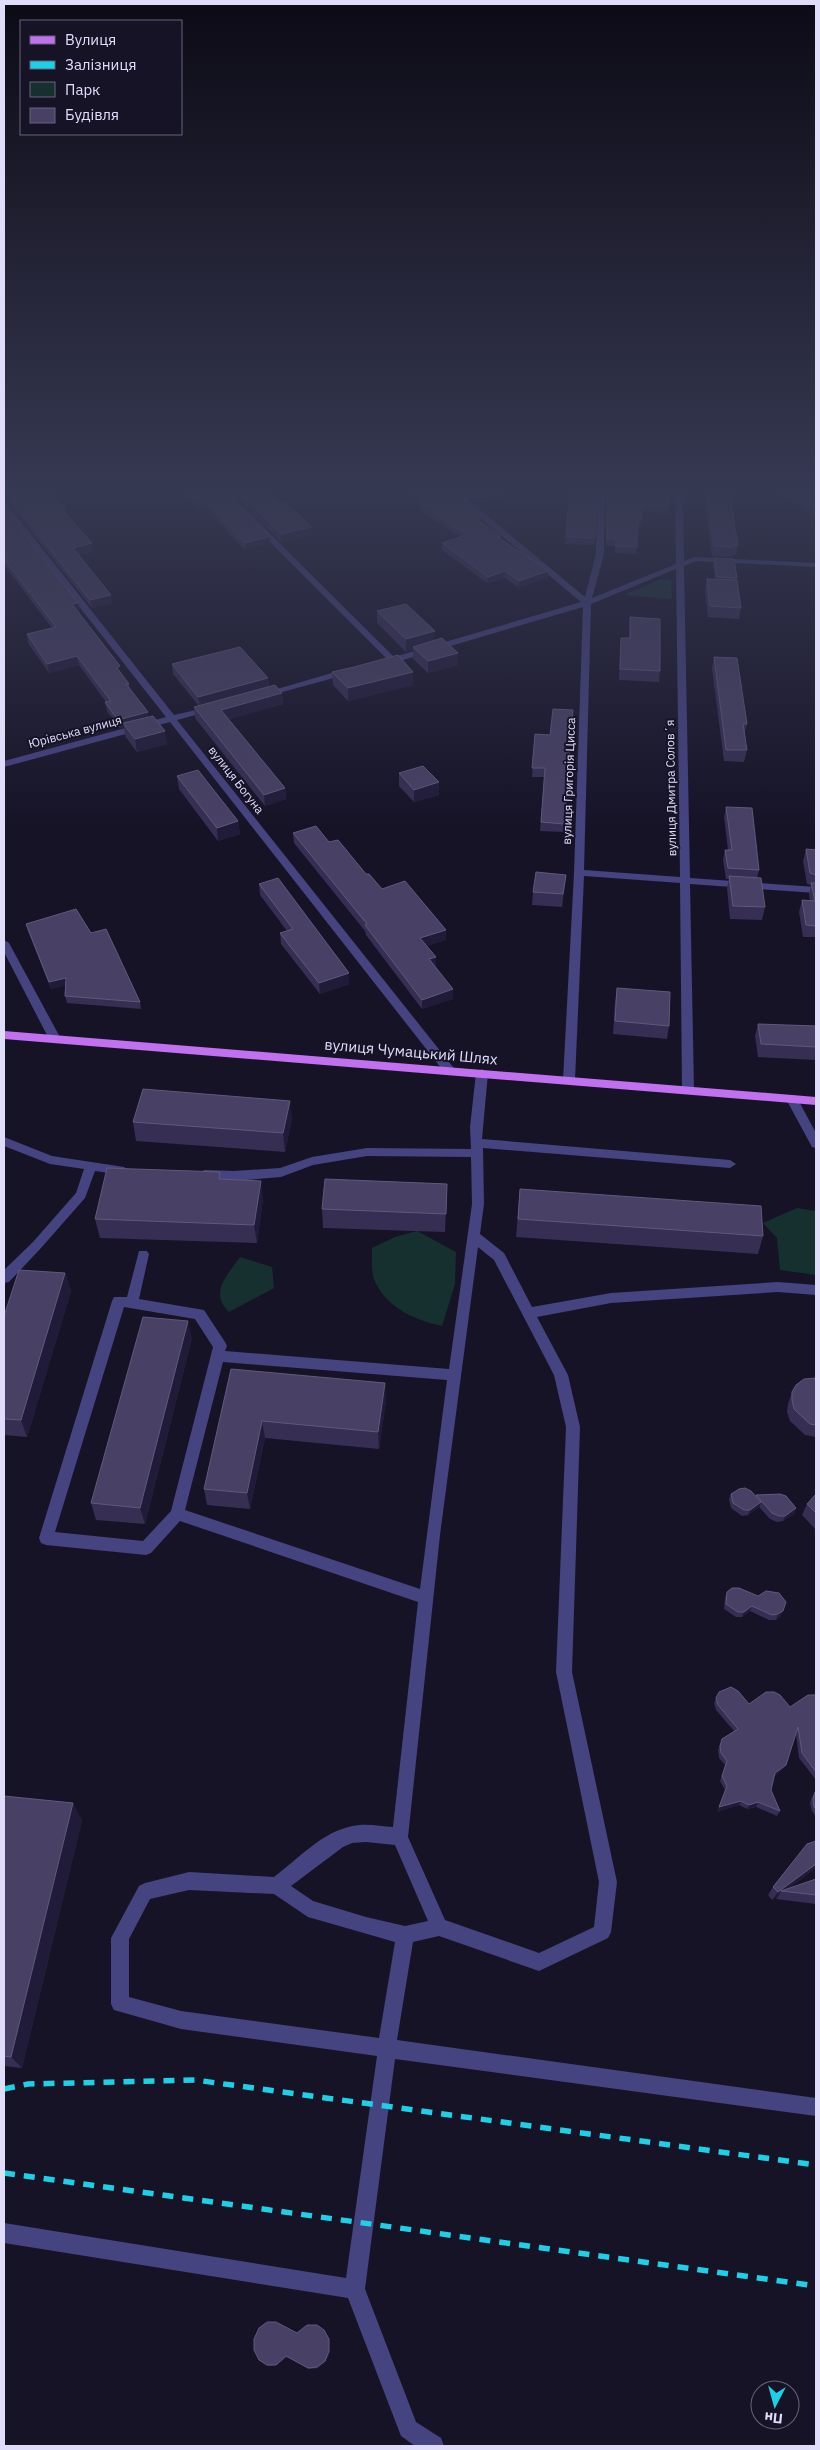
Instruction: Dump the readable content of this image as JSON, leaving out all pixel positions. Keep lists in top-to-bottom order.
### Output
{
  "streets": {
    "main road": ["вулиця Чумацький Шлях"],
    "street": [
      "Юрівська вулиця",
      "вулиця Богуна",
      "вулиця Григорія Цисса",
      "вулиця Дмитра Соловʼя"
    ]
  },
  "crossings": [
    ["Юрівська вулиця", "вулиця Богуна"],
    ["вулиця Богуна", "вулиця Чумацький Шлях"],
    ["вулиця Григорія Цисса", "вулиця Чумацький Шлях"],
    ["вулиця Дмитра Соловʼя", "вулиця Чумацький Шлях"]
  ],
  "legend": [
    "Вулиця",
    "Залізниця",
    "Парк",
    "Будівля"
  ],
  "north": "bottom"
}
